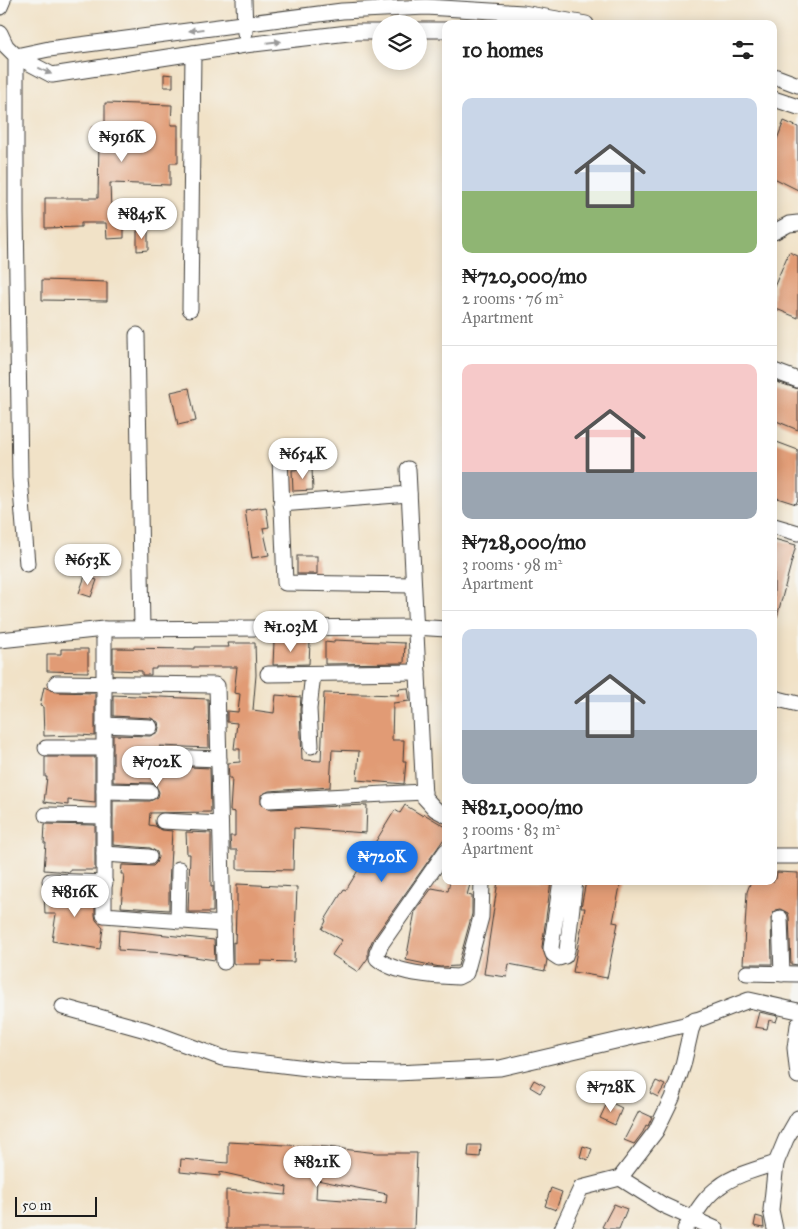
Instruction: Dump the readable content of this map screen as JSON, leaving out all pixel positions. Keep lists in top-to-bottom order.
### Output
{
  "scale_bar": "50 m",
  "page": {
    "heading": "10 homes",
    "list": [
      {
        "name": "₦720,000/mo",
        "note": "2 rooms · 76 m² · Apartment"
      },
      {
        "name": "₦728,000/mo",
        "note": "3 rooms · 98 m² · Apartment"
      },
      {
        "name": "₦821,000/mo",
        "note": "3 rooms · 83 m² · Apartment"
      }
    ],
    "price": [
      "₦916K",
      "₦845K",
      "₦654K",
      "₦653K",
      "₦1.03M",
      "₦702K",
      "₦720K",
      "₦816K",
      "₦728K",
      "₦821K"
    ],
    "scale": "50 m"
  }
}
